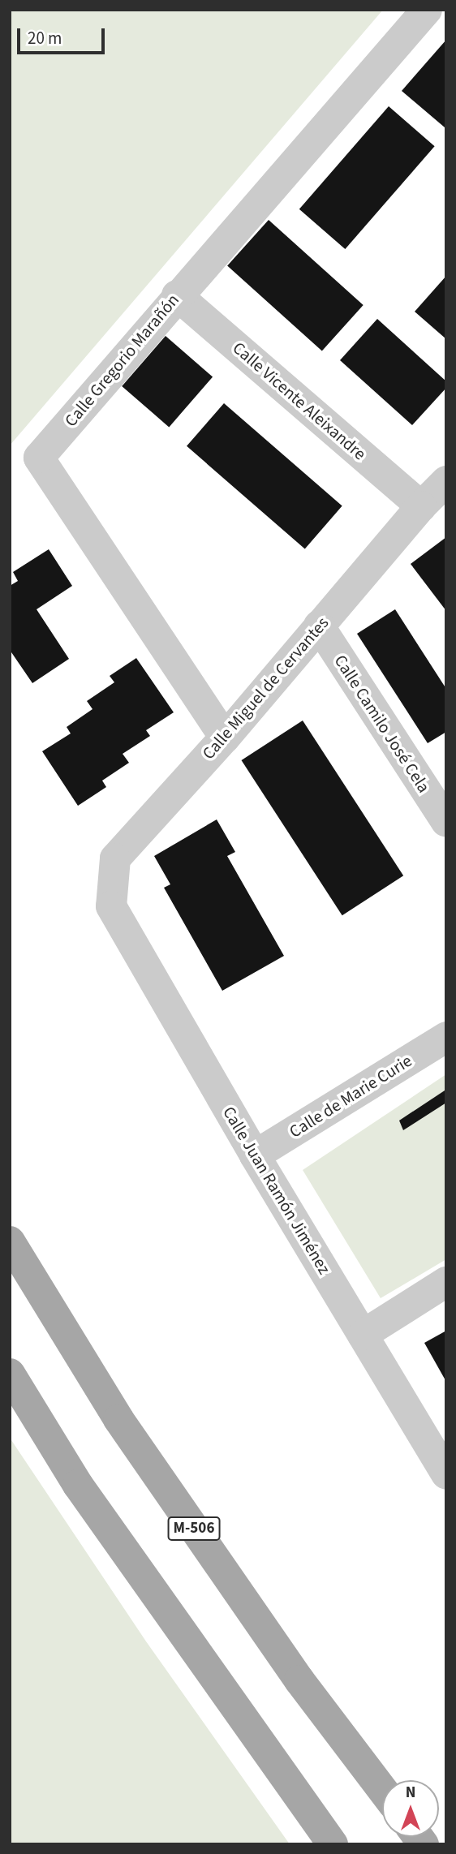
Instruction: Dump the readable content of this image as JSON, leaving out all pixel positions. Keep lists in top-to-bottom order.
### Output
{
  "streets": {
    "main road": ["M-506"],
    "street": [
      "Calle Gregorio Marañón",
      "Calle Vicente Aleixandre",
      "Calle Miguel de Cervantes",
      "Calle Camilo José Cela",
      "Calle de Marie Curie",
      "Calle Juan Ramón Jiménez"
    ]
  },
  "crossings": [
    ["Calle Gregorio Marañón", "Calle Vicente Aleixandre"],
    ["Calle Gregorio Marañón", "Calle Miguel de Cervantes"],
    ["Calle Vicente Aleixandre", "Calle Miguel de Cervantes"],
    ["Calle Miguel de Cervantes", "Calle Camilo José Cela"],
    ["Calle Miguel de Cervantes", "Calle Juan Ramón Jiménez"],
    ["Calle de Marie Curie", "Calle Juan Ramón Jiménez"]
  ],
  "scale_bar": "20 m",
  "north": "top"
}
